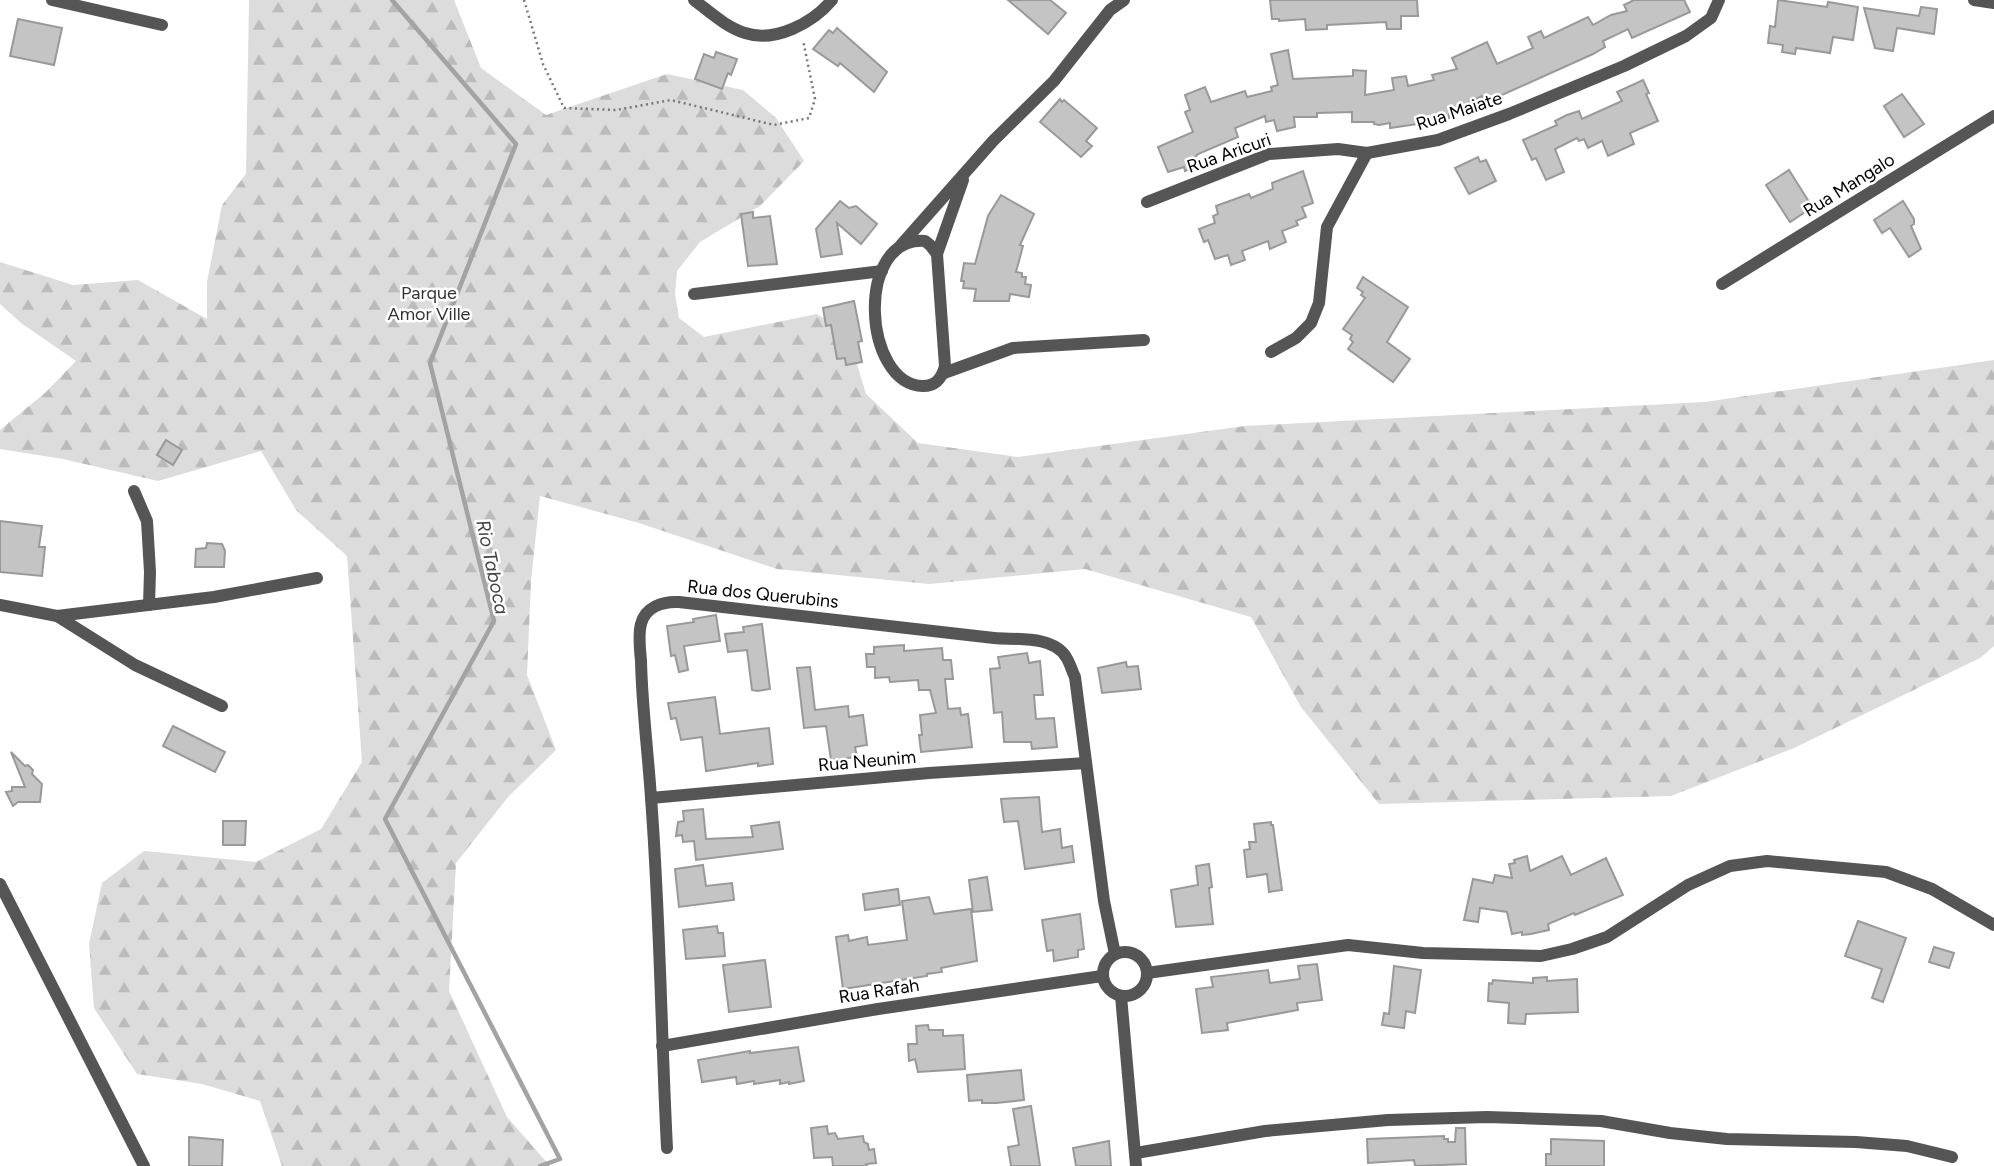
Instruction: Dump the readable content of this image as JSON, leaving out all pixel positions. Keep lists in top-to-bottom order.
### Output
{
  "streets": {
    "street": [
      "Rua Maiate",
      "Rua Aricuri",
      "Rua Mangalo",
      "Rua dos Querubins",
      "Rua Neunim",
      "Rua Rafah"
    ]
  },
  "crossings": [
    ["Rua Maiate", "Rua Aricuri"],
    ["Rua dos Querubins", "Rua Neunim"],
    ["Rua dos Querubins", "Rua Rafah"]
  ],
  "water": ["Rio Taboca"],
  "parks": ["Parque Amor Ville"]
}
